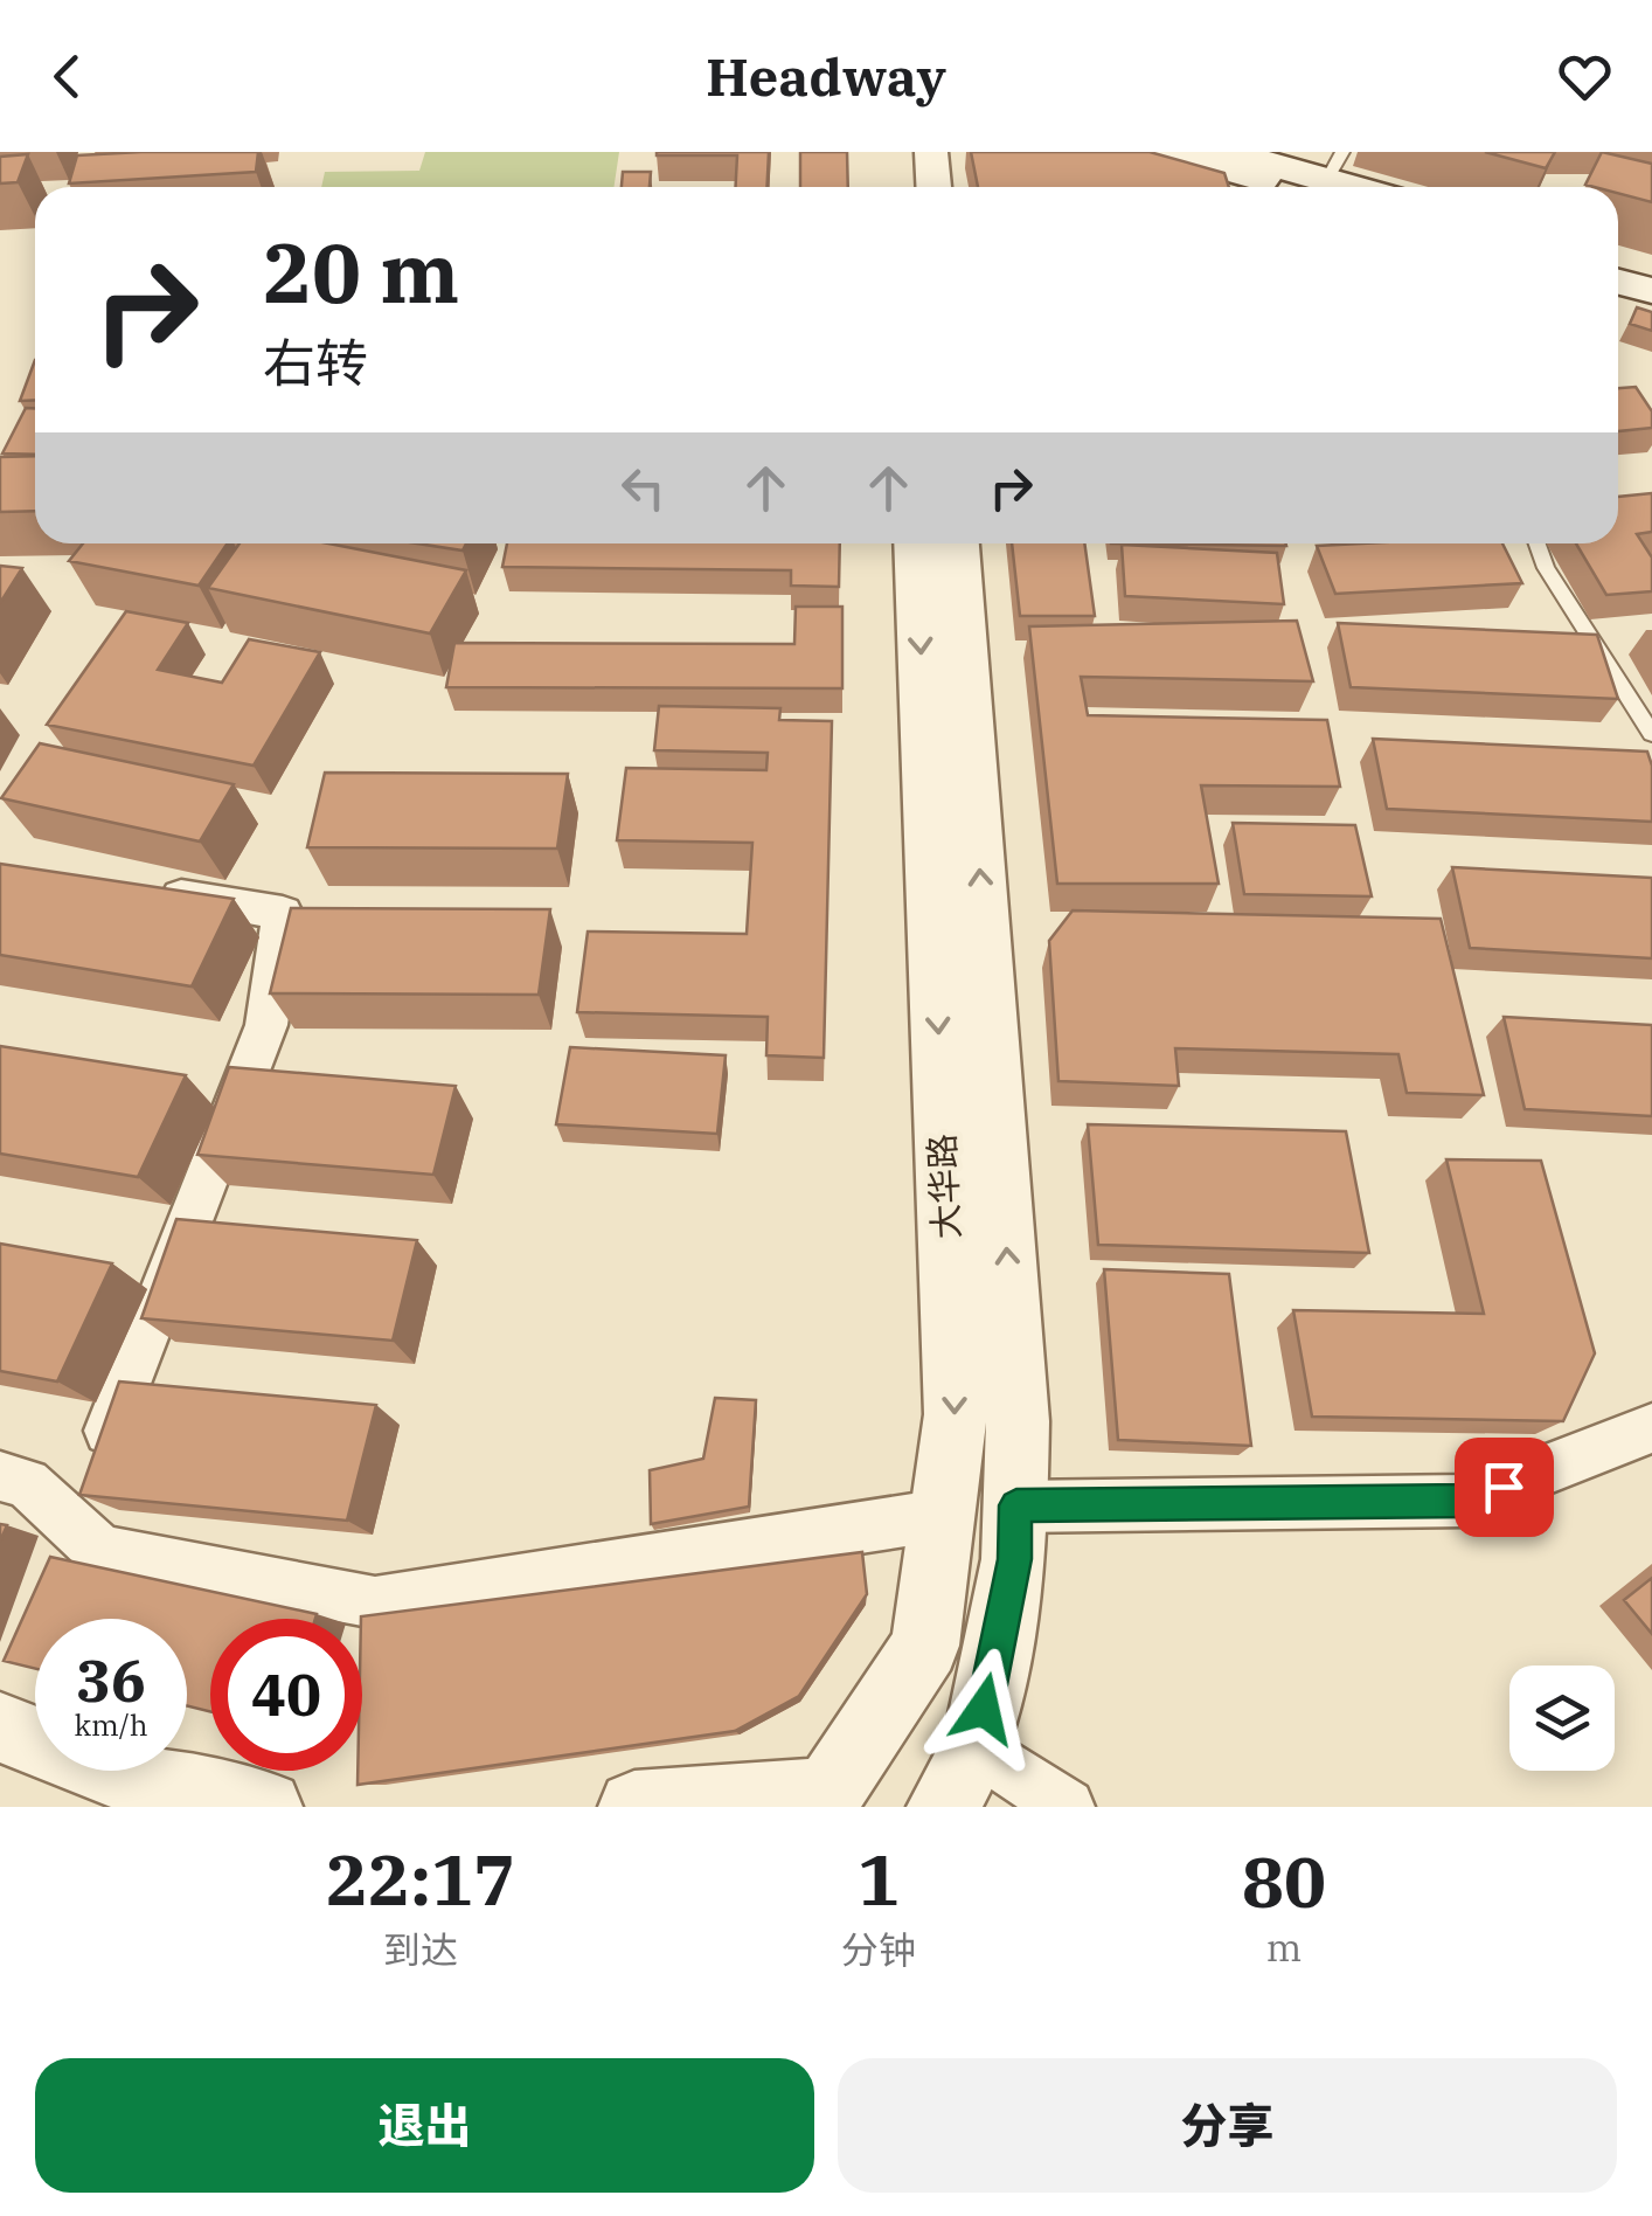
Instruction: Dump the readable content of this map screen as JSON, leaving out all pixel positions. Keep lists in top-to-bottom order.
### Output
{
  "streets": {
    "street": ["大华路"]
  },
  "page": {
    "header": "Headway",
    "turn": ["20 m", "右转"],
    "speed": "36 km/h",
    "limit": "40",
    "eta": [
      "22:17",
      "到达",
      "1",
      "分钟",
      "80",
      "m"
    ],
    "buttons": ["退出", "分享"]
  }
}
